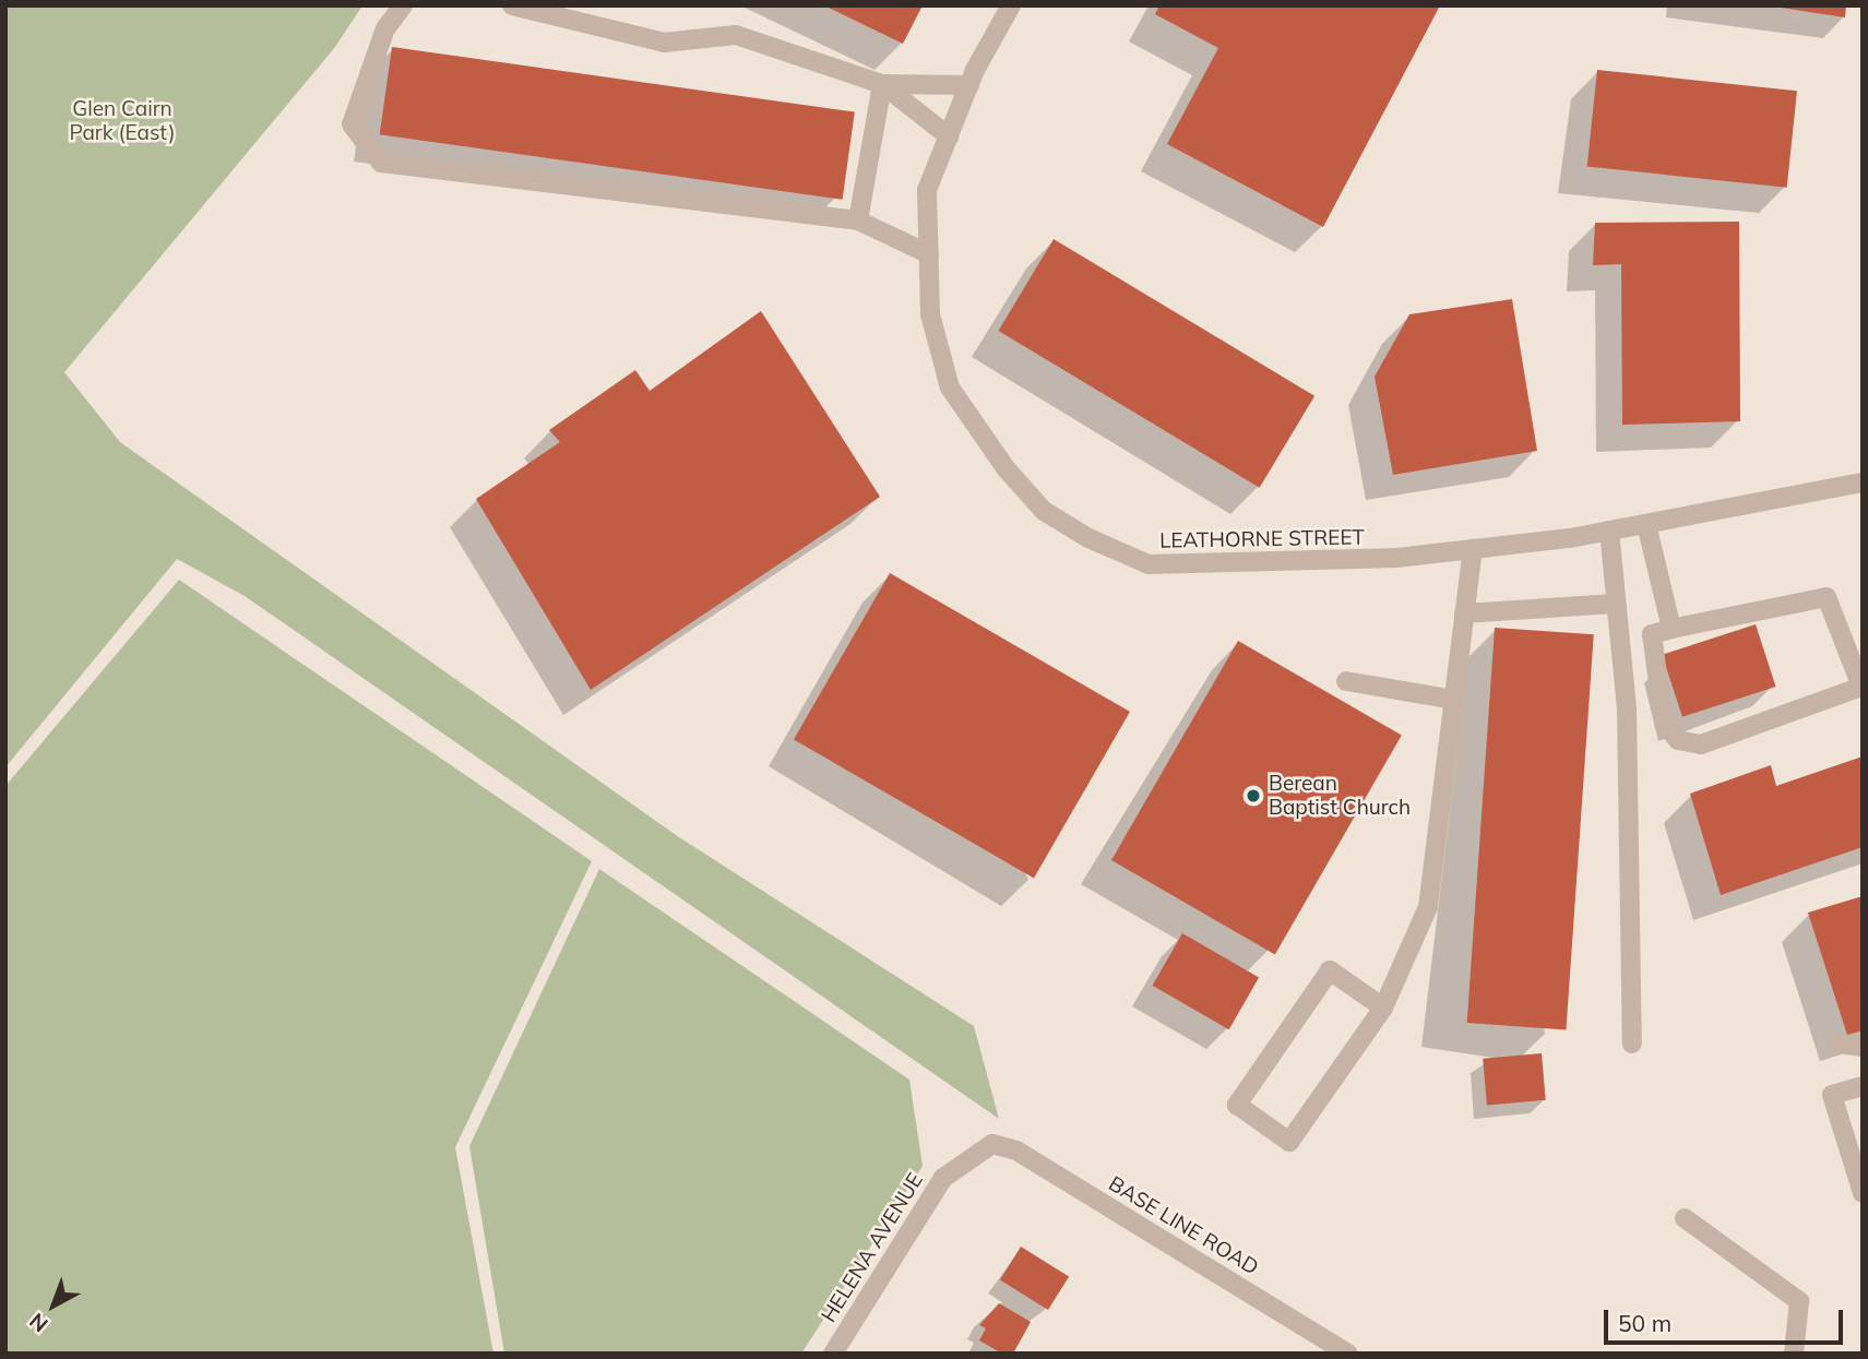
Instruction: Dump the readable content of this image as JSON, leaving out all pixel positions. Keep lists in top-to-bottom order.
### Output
{
  "streets": {
    "street": ["LEATHORNE STREET", "BASE LINE ROAD", "HELENA AVENUE"]
  },
  "crossings": [
    ["BASE LINE ROAD", "HELENA AVENUE"]
  ],
  "parks": ["Glen Cairn Park (East)"],
  "places": ["Berean Baptist Church"],
  "scale_bar": "50 m",
  "north": "bottom left"
}
